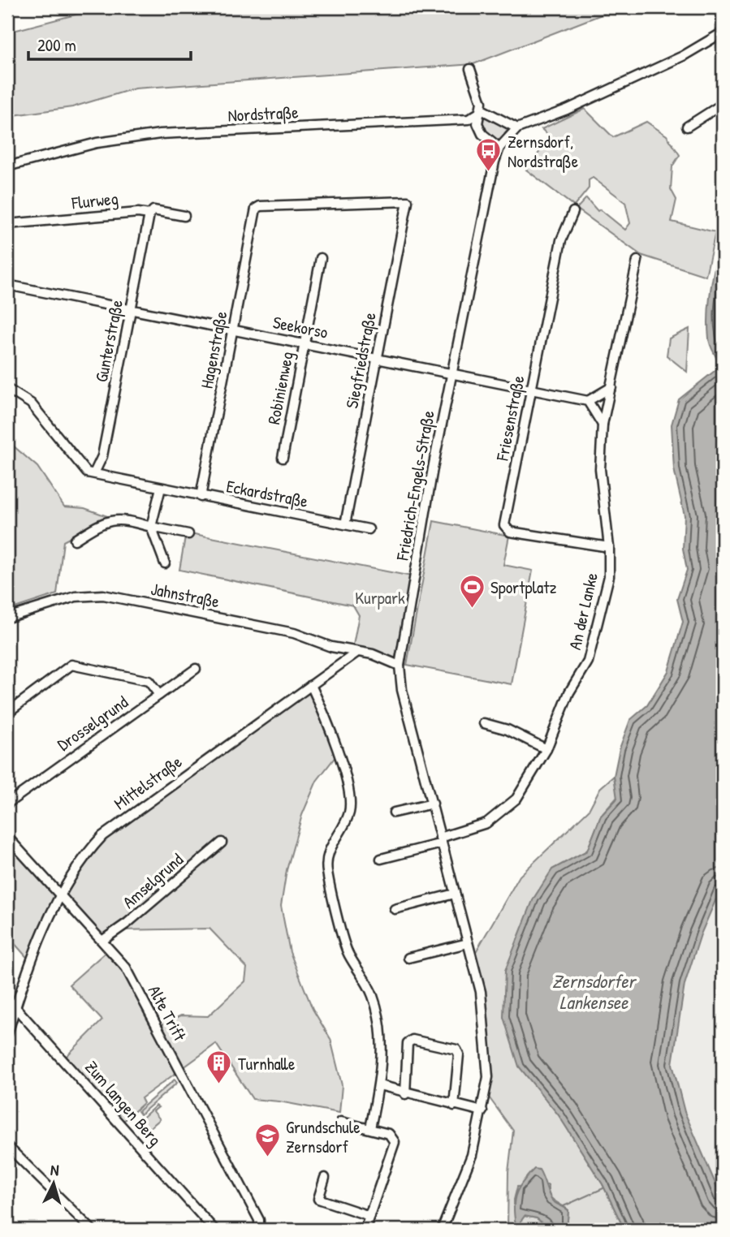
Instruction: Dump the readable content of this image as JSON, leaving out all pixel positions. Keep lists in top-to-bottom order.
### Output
{
  "streets": {
    "street": [
      "Nordstraße",
      "Flurweg",
      "Seekorso",
      "Gunterstraße",
      "Hagenstraße",
      "Siegfriedstraße",
      "Robinienweg",
      "Friesenstraße",
      "Friedrich-Engels-Straße",
      "Eckardstraße",
      "Jahnstraße",
      "An der Lanke",
      "Drosselgrund",
      "Mittelstraße",
      "Amselgrund",
      "Alte Trift",
      "Zum langen Berg"
    ]
  },
  "crossings": [
    ["Flurweg", "Gunterstraße"],
    ["Seekorso", "Gunterstraße"],
    ["Seekorso", "Hagenstraße"],
    ["Seekorso", "Siegfriedstraße"],
    ["Seekorso", "Robinienweg"],
    ["Seekorso", "Friesenstraße"],
    ["Seekorso", "Friedrich-Engels-Straße"],
    ["Gunterstraße", "Eckardstraße"],
    ["Hagenstraße", "Siegfriedstraße"],
    ["Hagenstraße", "Eckardstraße"],
    ["Siegfriedstraße", "Eckardstraße"],
    ["Friesenstraße", "An der Lanke"],
    ["Friedrich-Engels-Straße", "An der Lanke"],
    ["Jahnstraße", "Mittelstraße"],
    ["Mittelstraße", "Alte Trift"],
    ["Mittelstraße", "Zum langen Berg"],
    ["Amselgrund", "Alte Trift"]
  ],
  "water": ["Zernsdorfer Lankensee"],
  "parks": ["Kurpark"],
  "places": {
    "bus stop": ["Zernsdorf, Nordstraße"],
    "sports": ["Sportplatz"],
    "building": ["Turnhalle"],
    "school or university": ["Grundschule Zernsdorf"]
  },
  "scale_bar": "200 m",
  "north": "top"
}
